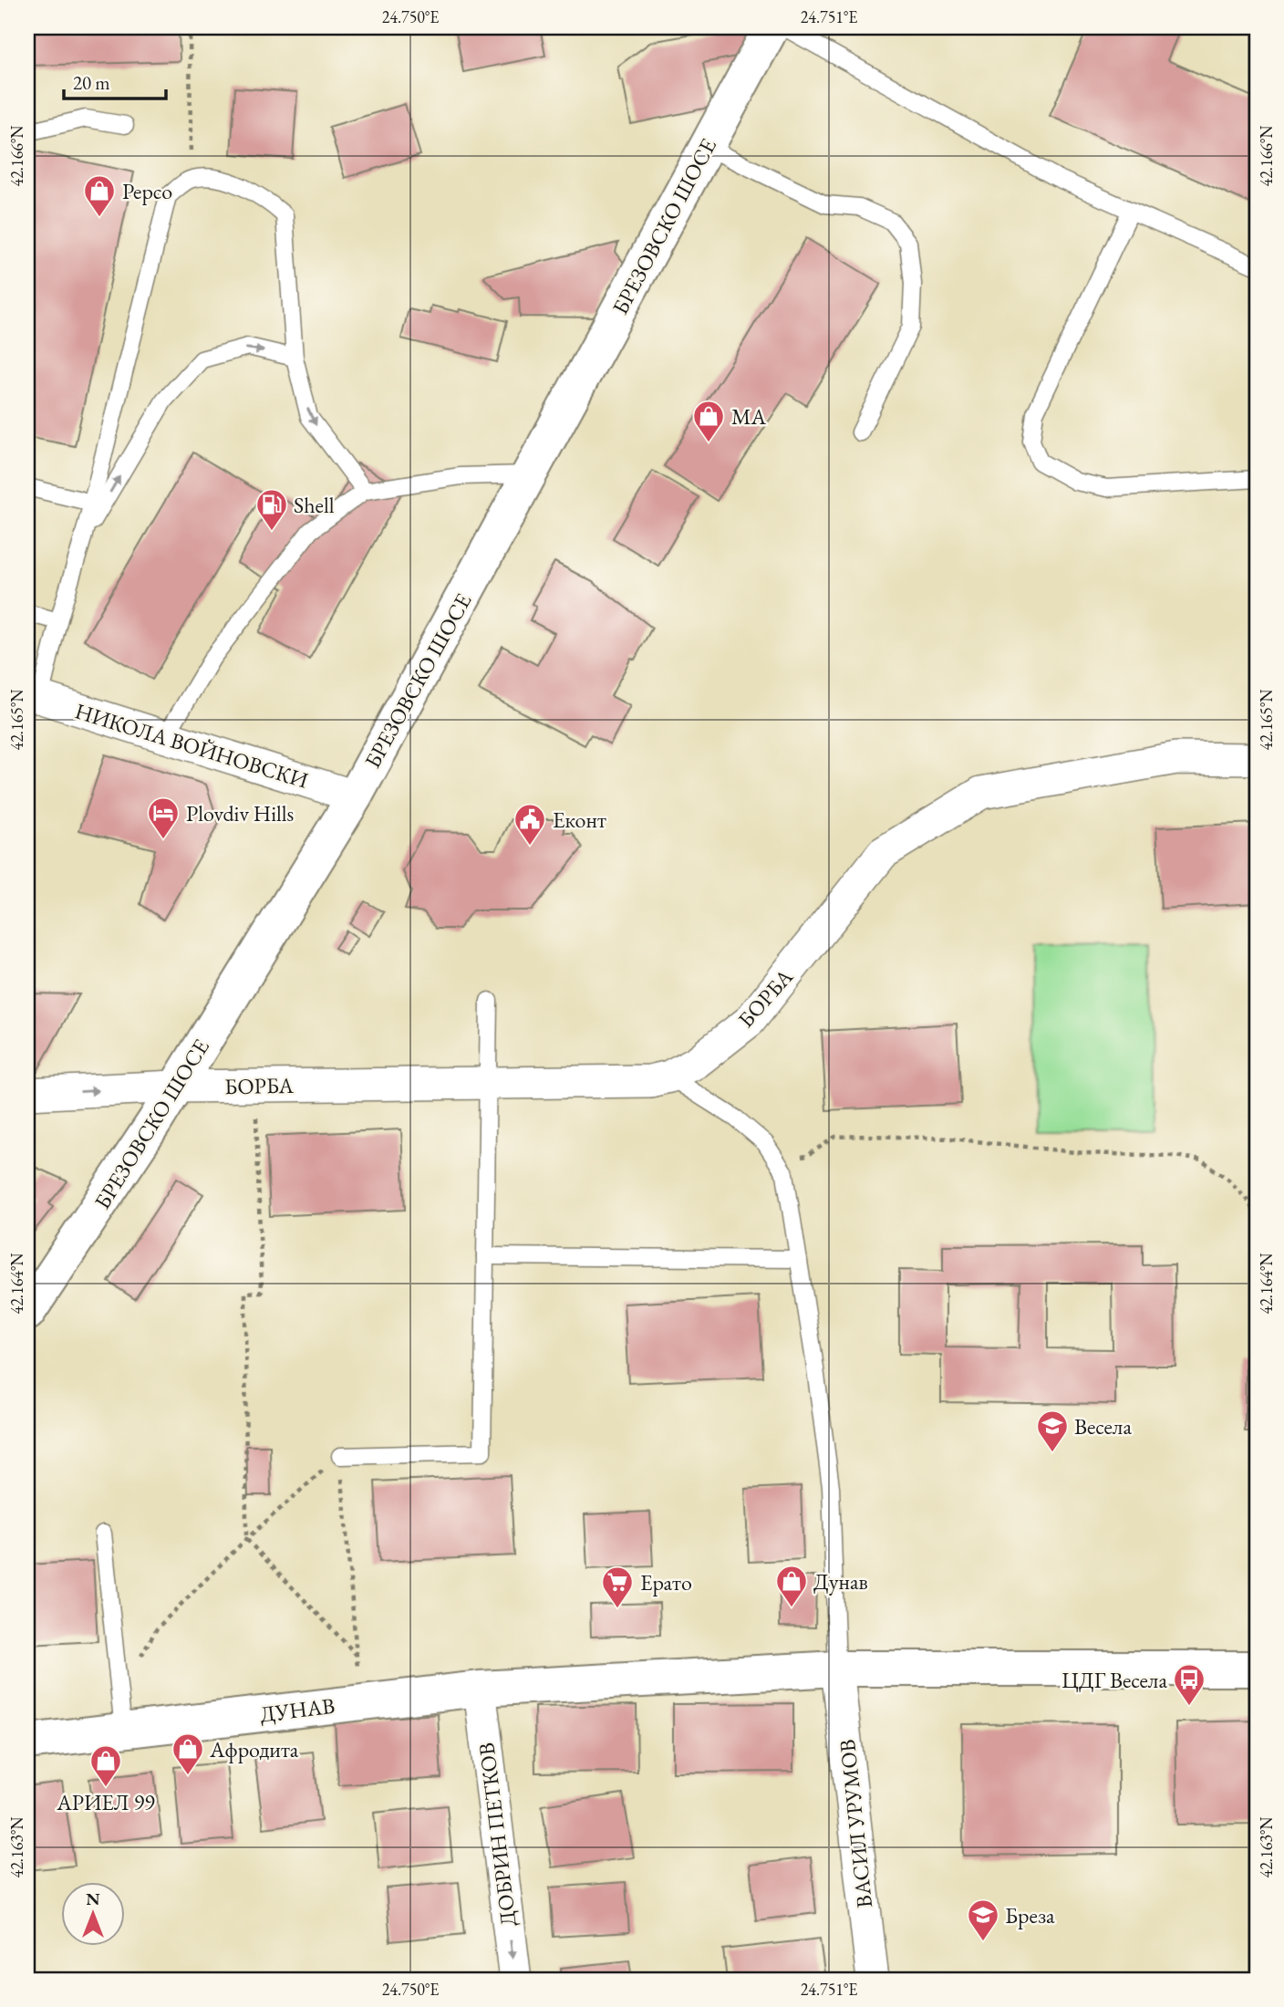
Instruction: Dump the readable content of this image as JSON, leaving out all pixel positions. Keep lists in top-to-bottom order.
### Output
{
  "streets": {
    "main road": ["БРЕЗОВСКО ШОСЕ", "ДУНАВ"],
    "street": [
      "НИКОЛА ВОЙНОВСКИ",
      "БОРБА",
      "ВАСИЛ УРУМОВ",
      "ДОБРИН ПЕТКОВ"
    ]
  },
  "crossings": [
    ["БРЕЗОВСКО ШОСЕ", "НИКОЛА ВОЙНОВСКИ"],
    ["БРЕЗОВСКО ШОСЕ", "БОРБА"],
    ["ДУНАВ", "ВАСИЛ УРУМОВ"],
    ["ДУНАВ", "ДОБРИН ПЕТКОВ"]
  ],
  "one_way": ["ДОБРИН ПЕТКОВ"],
  "places": {
    "shop": [
      "Pepco",
      "МА",
      "Дунав",
      "Афродита",
      "АРИЕЛ 99"
    ],
    "fuel station": ["Shell"],
    "hotel": ["Plovdiv Hills"],
    "public building": ["Еконт"],
    "school or university": ["Весела", "Бреза"],
    "supermarket": ["Ерато"],
    "bus stop": ["ЦДГ Весела"]
  },
  "scale_bar": "20 m",
  "north": "top",
  "coordinates": [
    "24.750°E",
    "24.751°E",
    "42.166°N",
    "42.165°N",
    "42.164°N",
    "42.163°N"
  ]
}
